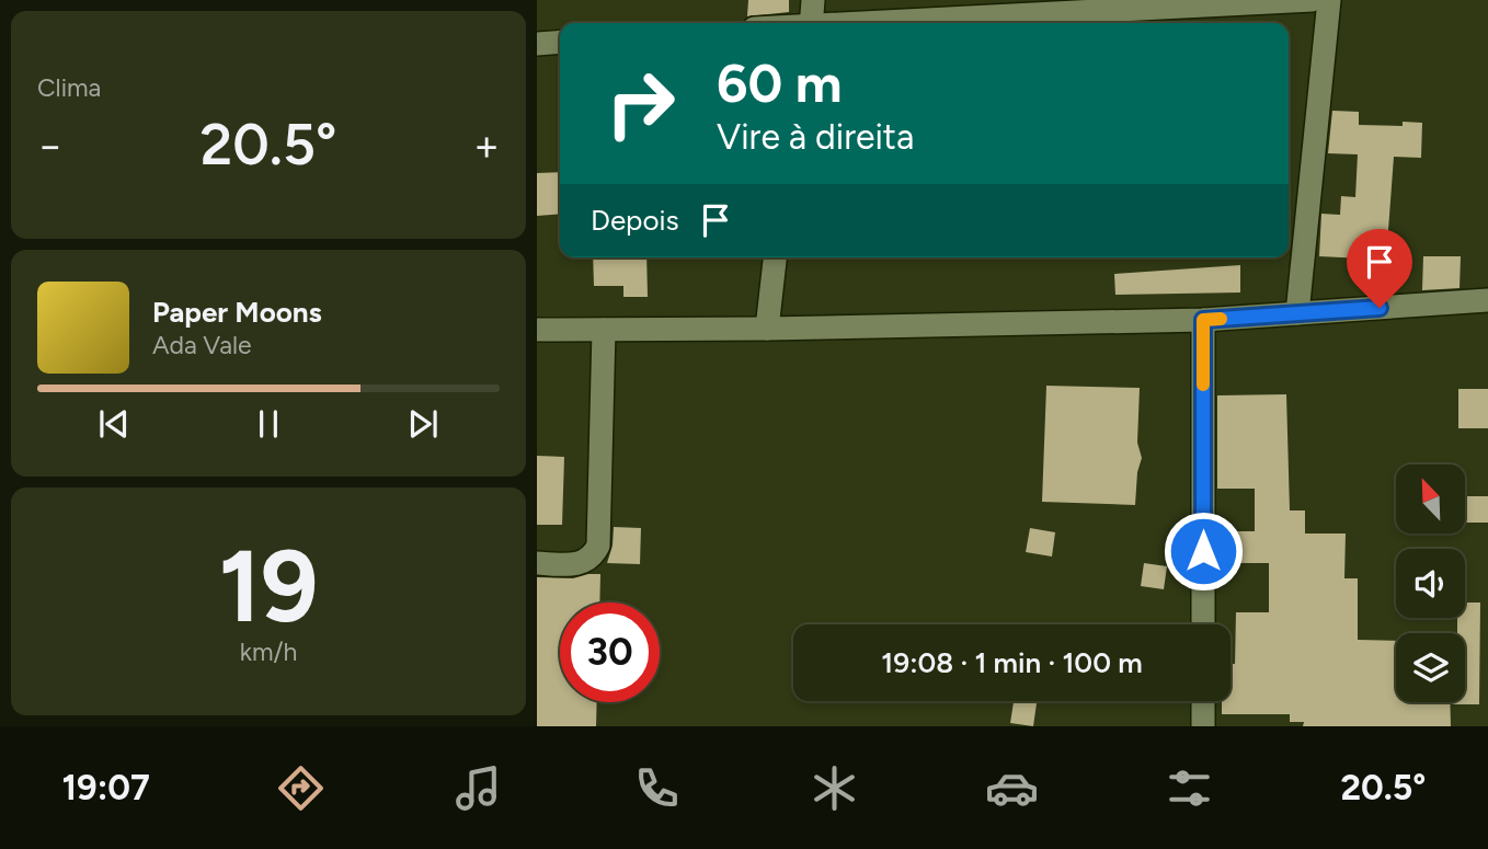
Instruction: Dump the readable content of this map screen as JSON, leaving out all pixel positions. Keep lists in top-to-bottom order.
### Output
{
  "north": "top left",
  "page": {
    "tile": [
      "Clima",
      ["19", "km/h"]
    ],
    "turn": ["60 m", "Vire à direita"],
    "heat": ["−", "20.5°", "+"],
    "then": "Depois",
    "song": ["Paper Moons", "Ada Vale"],
    "limit": "30",
    "trip": "19:08 · 1 min · 100 m",
    "tabs": ["19:07", "20.5°"]
  }
}
